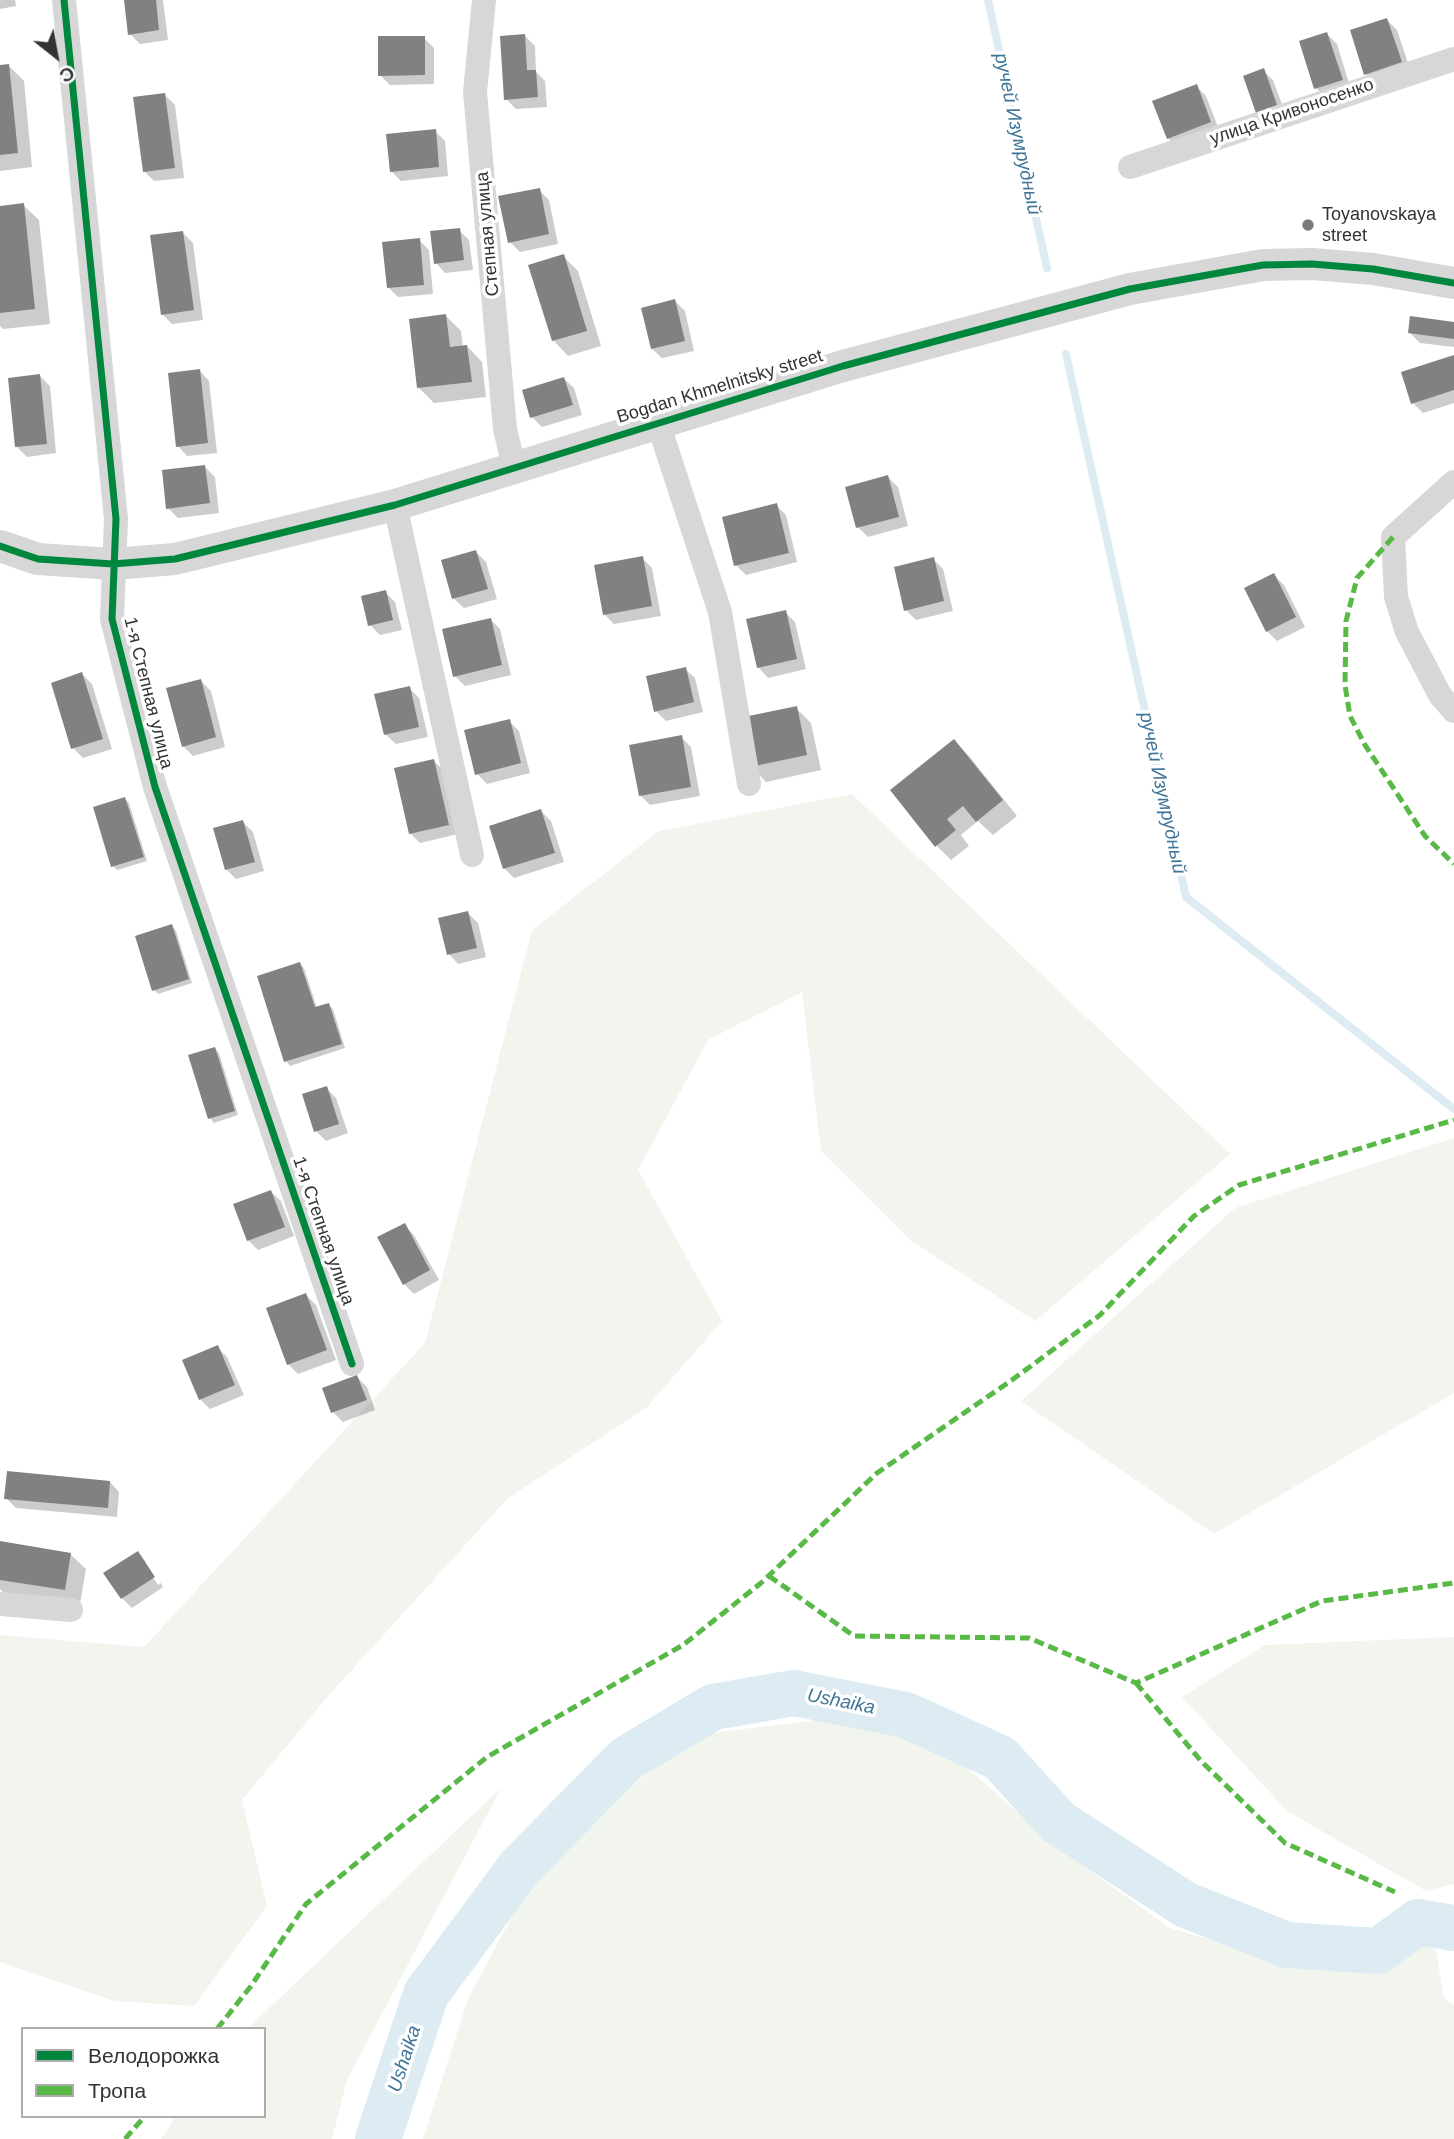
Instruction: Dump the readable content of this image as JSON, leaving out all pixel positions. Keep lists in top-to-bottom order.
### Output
{
  "streets": {
    "street": [
      "улица Кривоносенко",
      "Степная улица",
      "Bogdan Khmelnitsky street",
      "1-я Степная улица"
    ]
  },
  "crossings": [
    ["Степная улица", "Bogdan Khmelnitsky street"],
    ["Bogdan Khmelnitsky street", "1-я Степная улица"]
  ],
  "water": ["ручей Изумрудный", "Ushaika"],
  "places": ["Toyanovskaya street"],
  "legend": ["Велодорожка", "Тропа"],
  "north": "bottom right"
}
